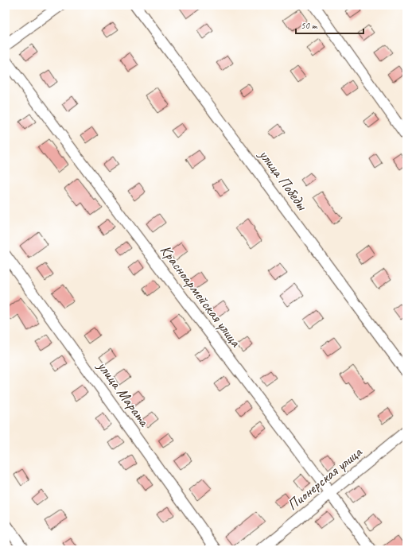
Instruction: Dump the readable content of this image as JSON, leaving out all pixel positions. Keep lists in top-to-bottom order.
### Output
{
  "streets": {
    "street": [
      "улица Победы",
      "Красноармейская улица",
      "улица Марата",
      "Пионерская улица"
    ]
  },
  "crossings": [
    ["Красноармейская улица", "Пионерская улица"]
  ],
  "scale_bar": "50 m"
}
